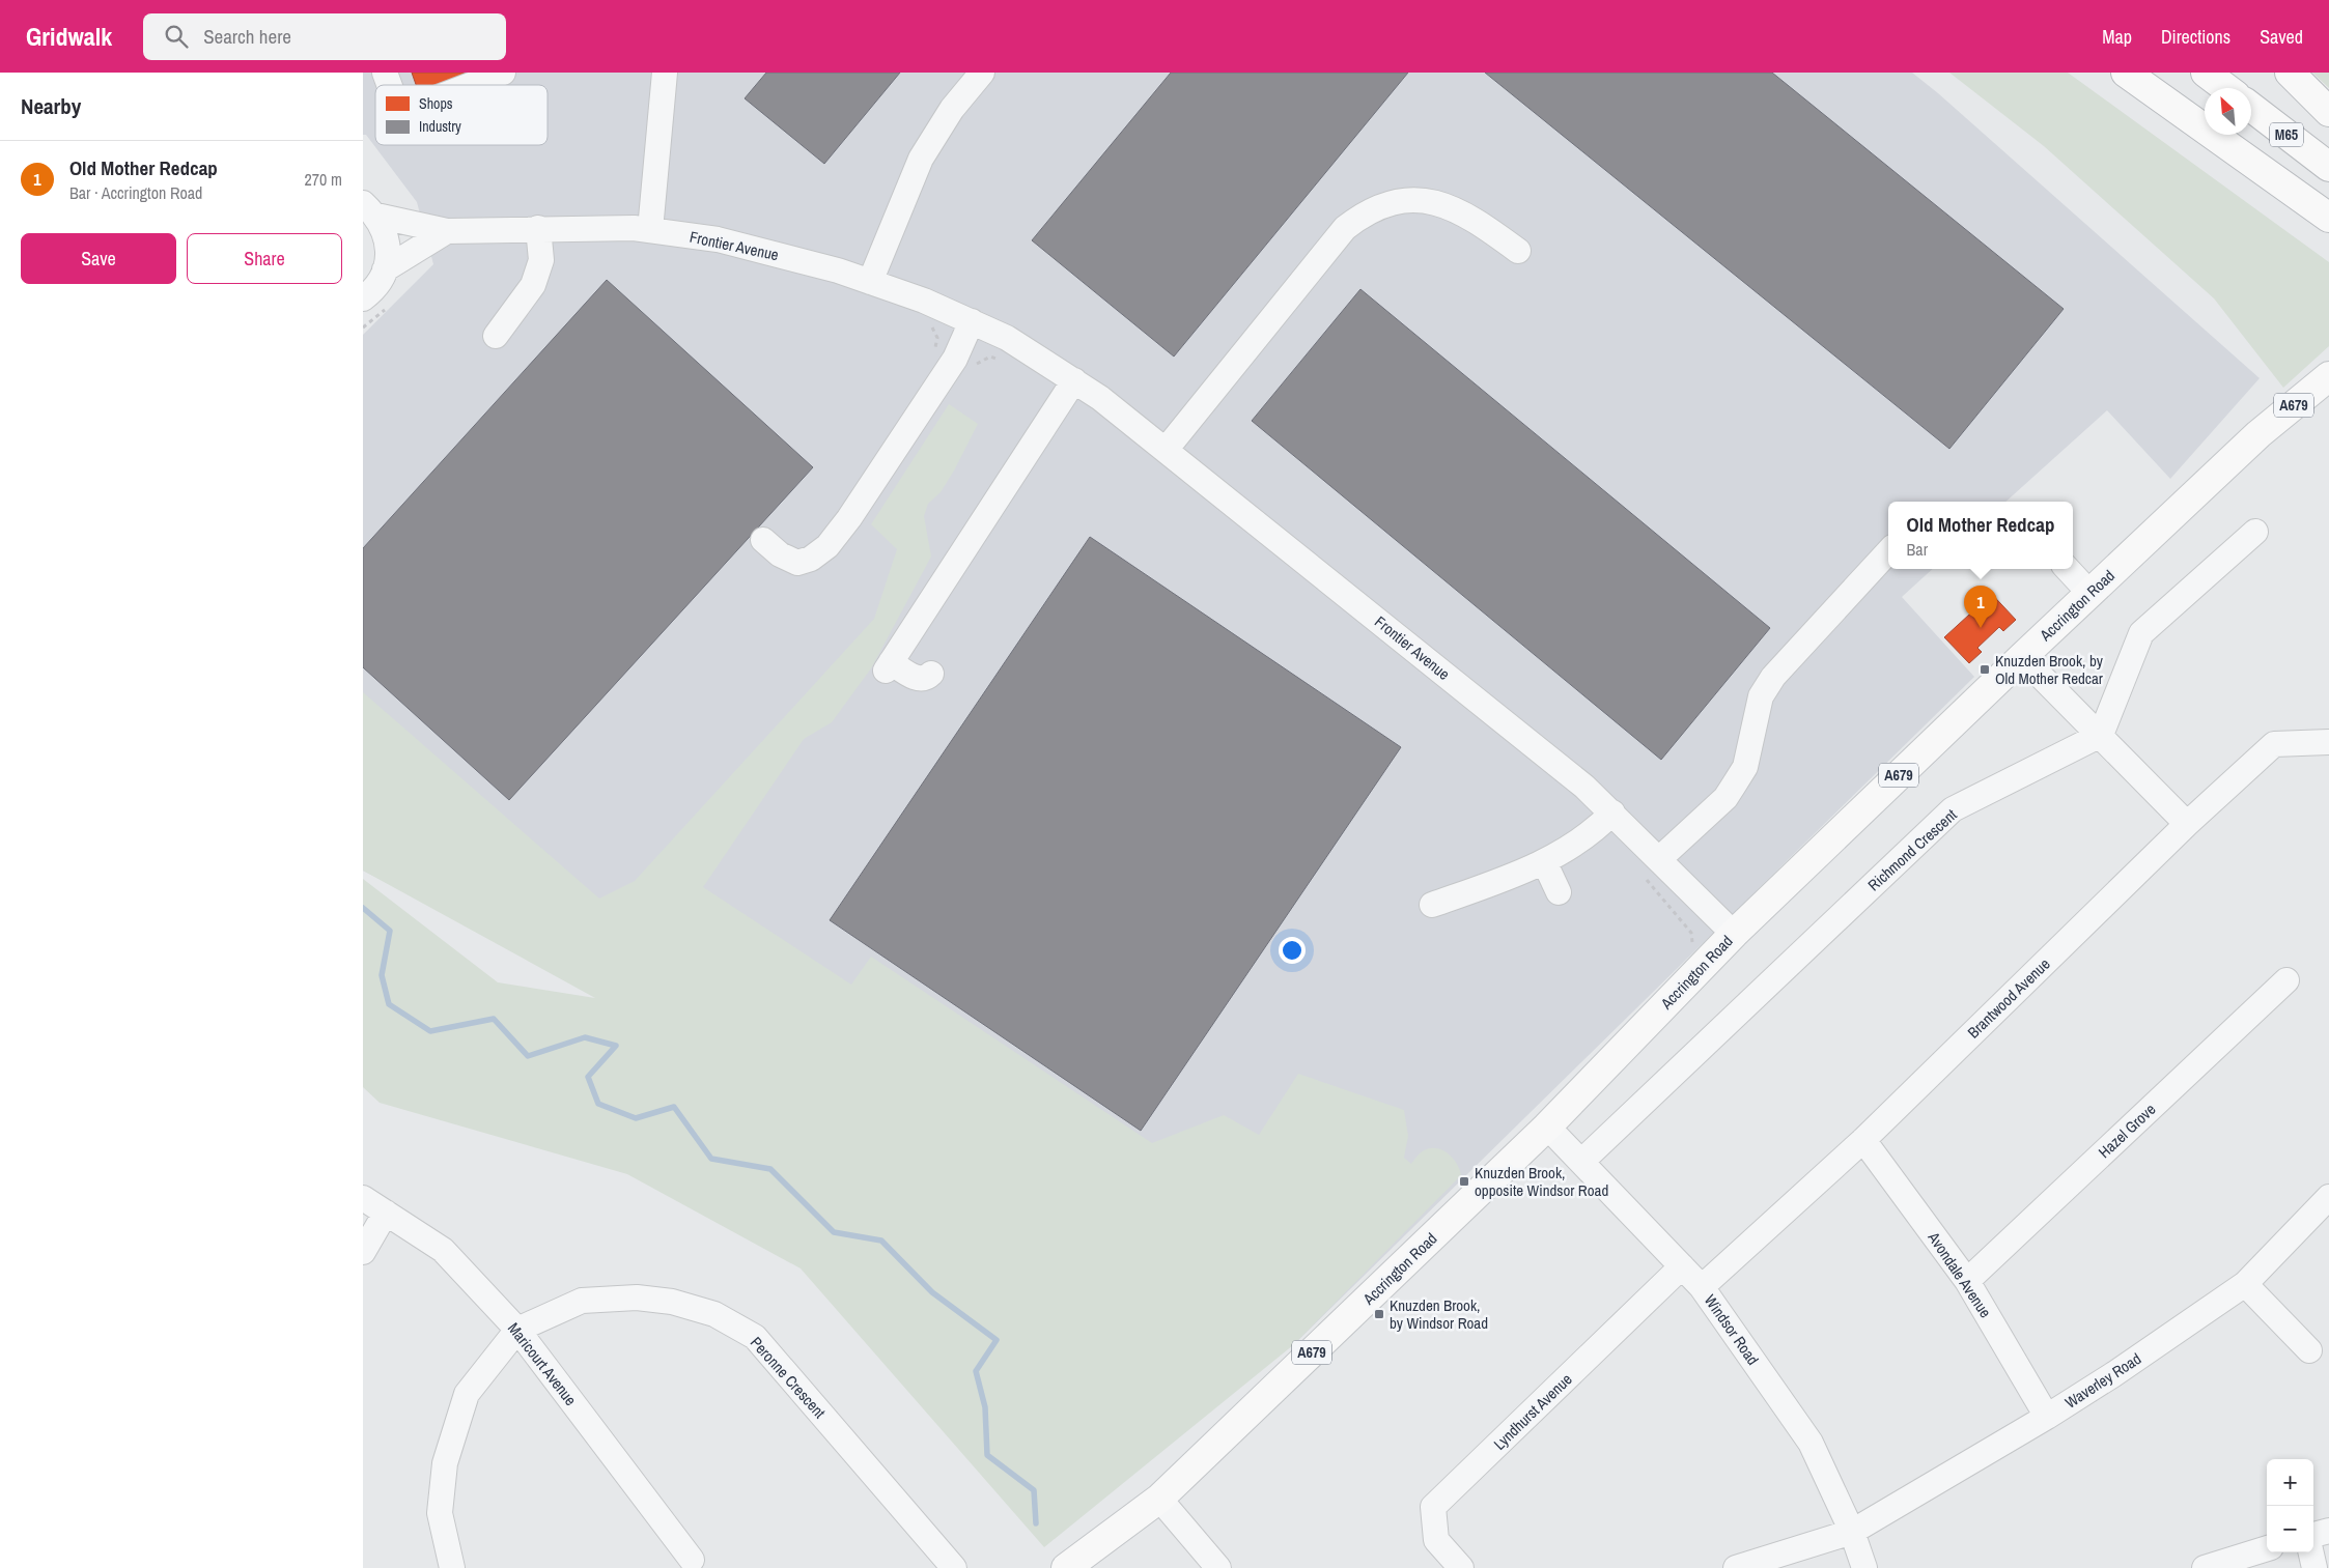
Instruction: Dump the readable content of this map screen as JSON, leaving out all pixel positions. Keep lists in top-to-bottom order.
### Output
{
  "streets": {
    "main road": ["M65", "A679", "Accrington Road"],
    "street": [
      "Frontier Avenue",
      "Richmond Crescent",
      "Brantwood Avenue",
      "Hazel Grove",
      "Avondale Avenue",
      "Windsor Road",
      "Maricourt Avenue",
      "Peronne Crescent",
      "Waverley Road",
      "Lyndhurst Avenue"
    ]
  },
  "crossings": [
    ["Frontier Avenue", "Accrington Road"],
    ["Accrington Road", "Windsor Road"],
    ["Richmond Crescent", "Windsor Road"],
    ["Brantwood Avenue", "Avondale Avenue"],
    ["Brantwood Avenue", "Windsor Road"],
    ["Hazel Grove", "Avondale Avenue"],
    ["Avondale Avenue", "Waverley Road"],
    ["Windsor Road", "Waverley Road"],
    ["Windsor Road", "Lyndhurst Avenue"],
    ["Maricourt Avenue", "Peronne Crescent"]
  ],
  "places": {
    "transit": ["Knuzden Brook, by Old Mother Redcar", "Knuzden Brook, opposite Windsor Road", "Knuzden Brook, by Windsor Road"]
  },
  "legend": ["Shops", "Industry"],
  "north": "top left",
  "page": {
    "header": "Gridwalk",
    "search": "Search here",
    "nav": ["Map", "Directions", "Saved"],
    "heading": "Nearby",
    "list": [
      {
        "mark": "1",
        "name": "Old Mother Redcap",
        "note": "Bar · Accrington Road",
        "value": "270 m"
      }
    ],
    "buttons": ["Save", "Share"],
    "popup": ["Old Mother Redcap", "Bar"],
    "pins": "1",
    "map_buttons": ["+", "−"]
  }
}
